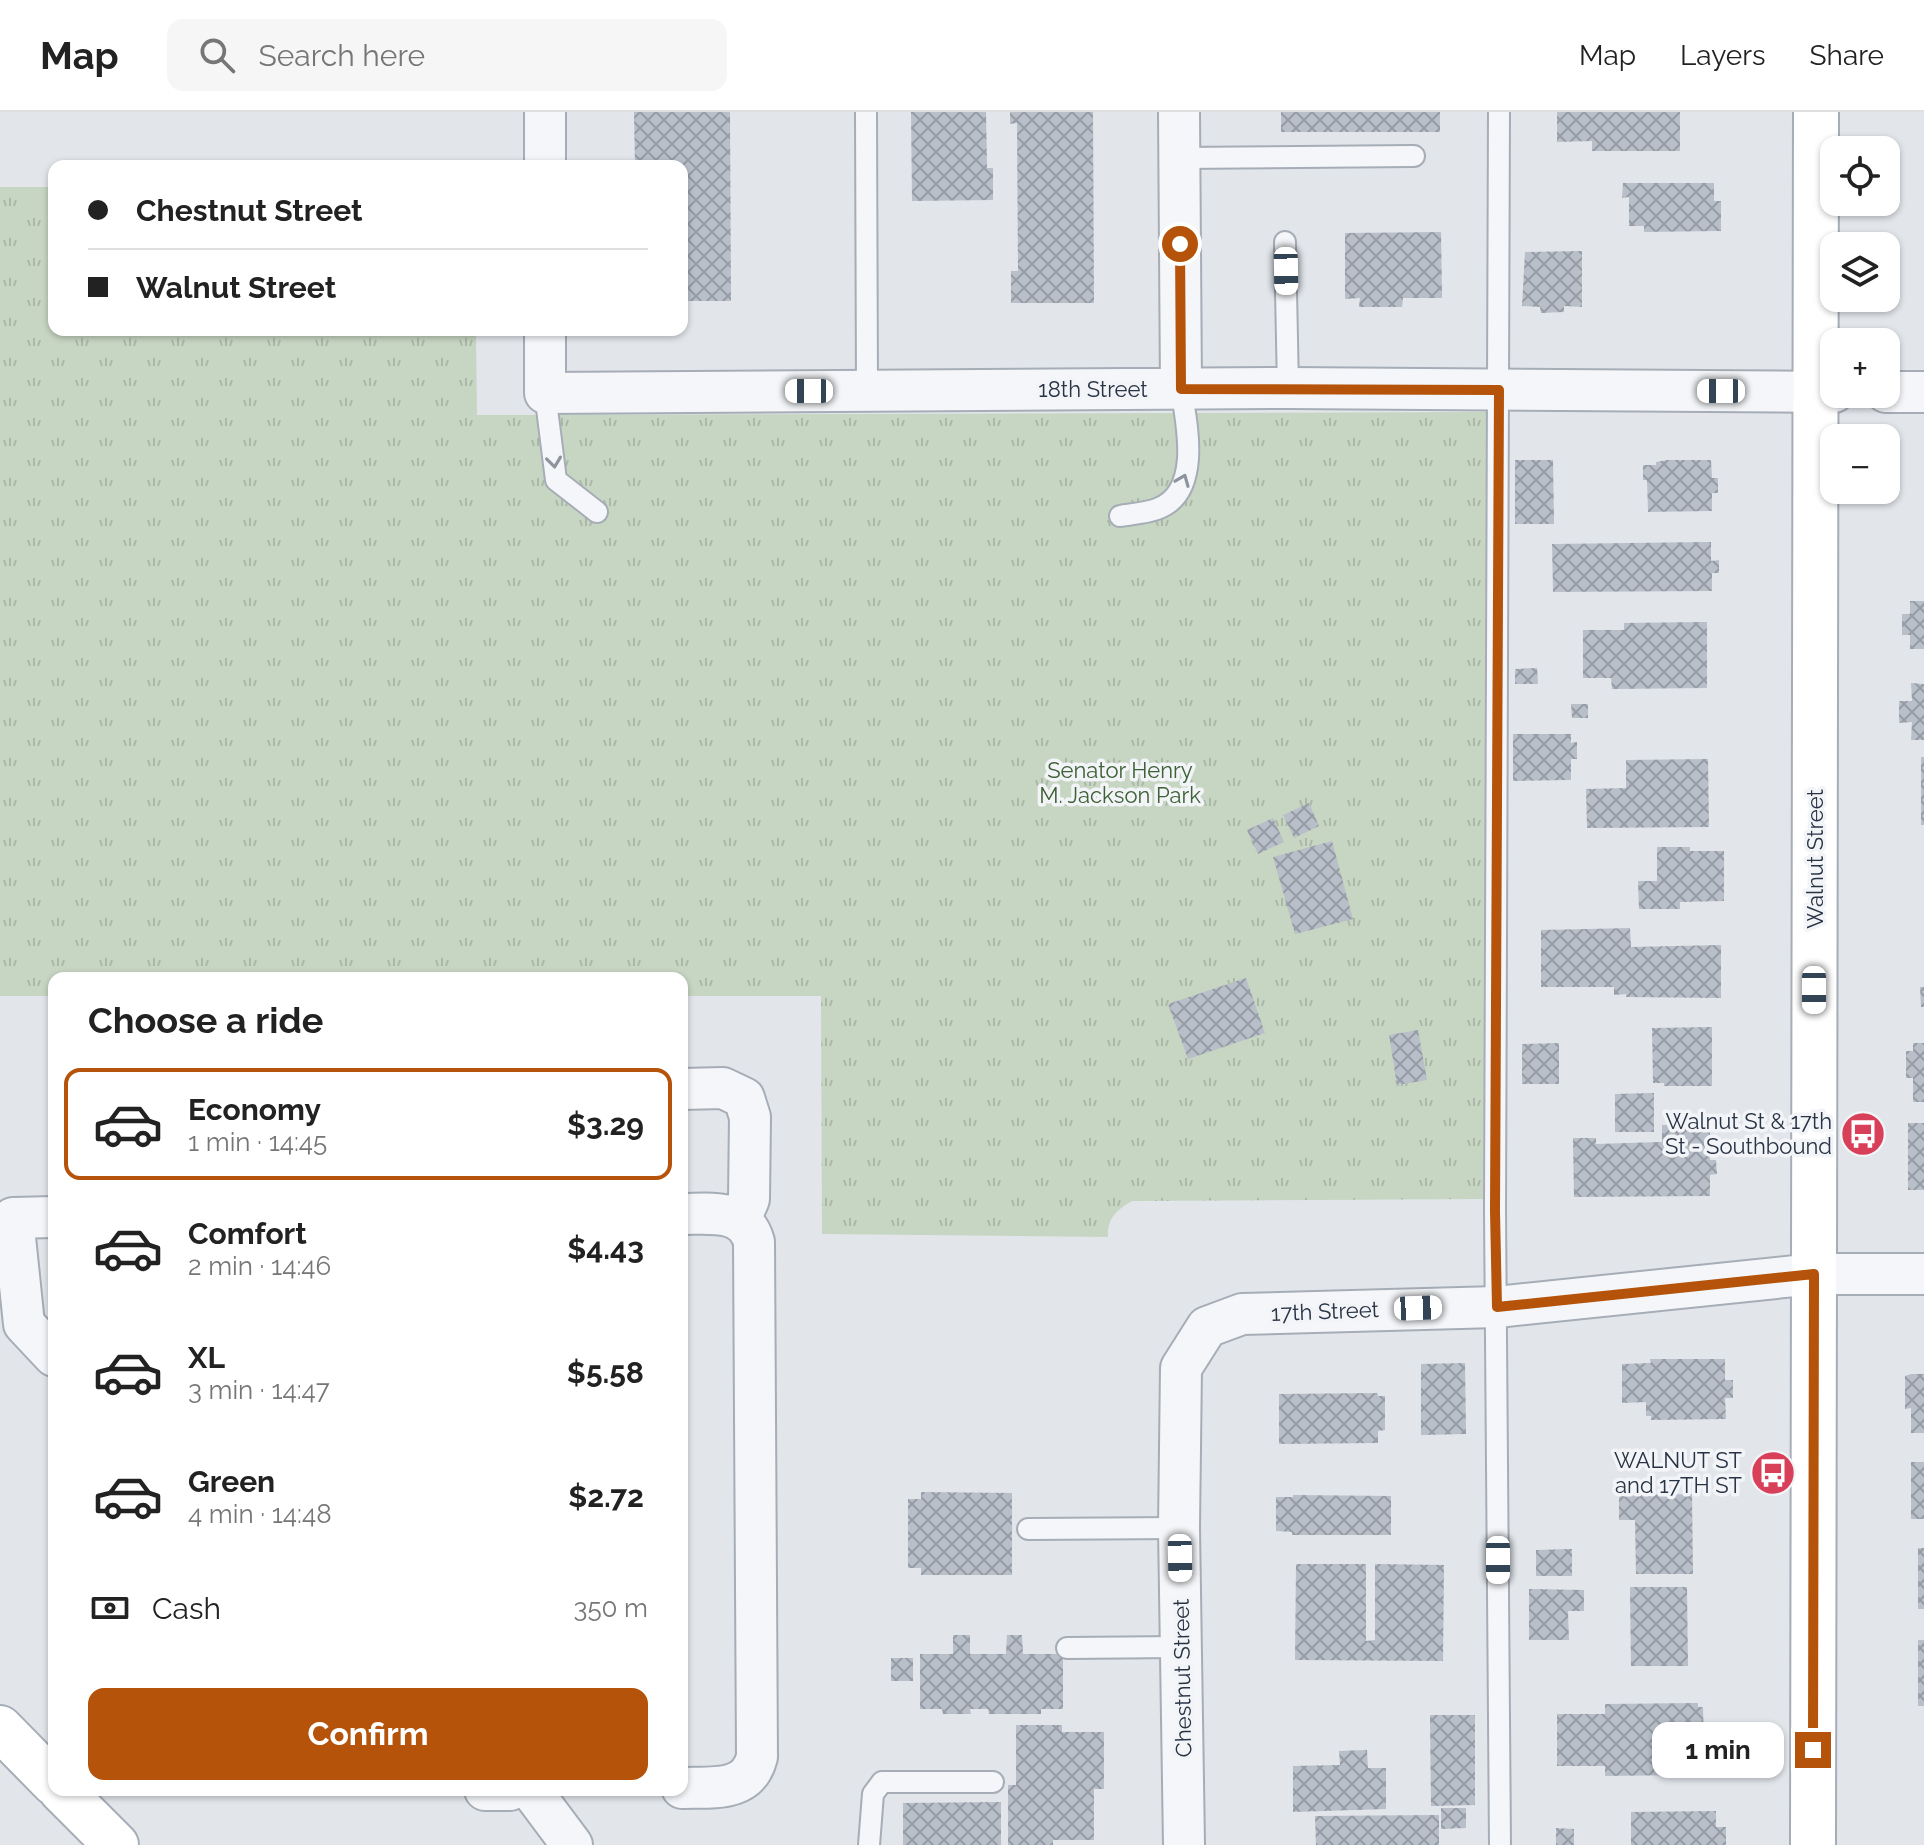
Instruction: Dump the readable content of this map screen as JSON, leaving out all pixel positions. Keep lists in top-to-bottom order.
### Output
{
  "streets": {
    "main road": ["Walnut Street"],
    "street": ["18th Street", "17th Street", "Chestnut Street"]
  },
  "crossings": [
    ["Walnut Street", "17th Street"],
    ["17th Street", "Chestnut Street"]
  ],
  "parks": ["Senator Henry M. Jackson Park"],
  "places": {
    "bus stop": ["Walnut St & 17th St - Southbound", "WALNUT ST and 17TH ST"]
  },
  "page": {
    "header": "Map",
    "search": "Search here",
    "nav": ["Map", "Layers", "Share"],
    "map_buttons": ["+", "−"],
    "banner": ["Chestnut Street", "Walnut Street"],
    "heading": "Choose a ride",
    "list": [
      {
        "name": "Economy",
        "note": "1 min · 14:45",
        "value": "$3.29"
      },
      {
        "name": "Comfort",
        "note": "2 min · 14:46",
        "value": "$4.43"
      },
      {
        "name": "XL",
        "note": "3 min · 14:47",
        "value": "$5.58"
      },
      {
        "name": "Green",
        "note": "4 min · 14:48",
        "value": "$2.72"
      }
    ],
    "pay": ["Cash", "350 m"],
    "buttons": "Confirm",
    "bubble": "1 min"
  }
}
